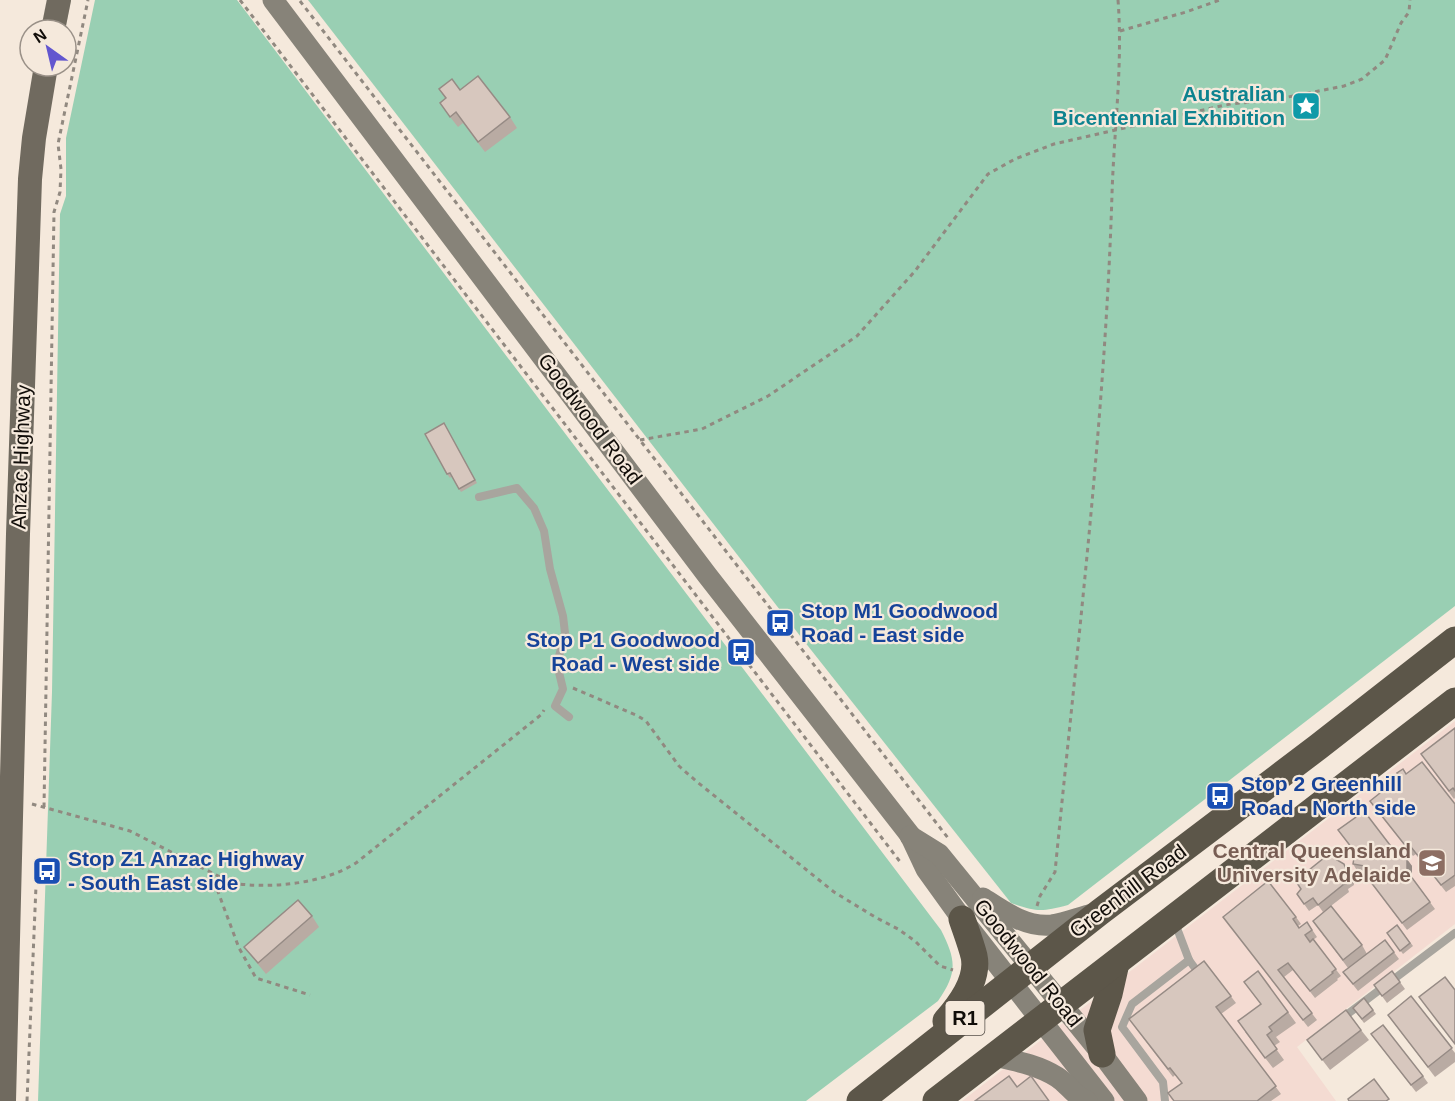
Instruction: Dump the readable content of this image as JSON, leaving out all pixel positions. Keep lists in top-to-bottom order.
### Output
{
  "streets": {
    "highway": ["Greenhill Road", "R1"],
    "main road": ["Goodwood Road", "Anzac Highway"]
  },
  "crossings": [
    ["Goodwood Road", "Greenhill Road"],
    ["Goodwood Road", "R1"]
  ],
  "places": {
    "place": ["Australian Bicentennial Exhibition"],
    "bus stop": [
      "Stop M1 Goodwood Road - East side",
      "Stop P1 Goodwood Road - West side",
      "Stop 2 Greenhill Road - North side",
      "Stop Z1 Anzac Highway - South East side"
    ],
    "school or university": ["Central Queensland University Adelaide"]
  },
  "north": "top left"
}
